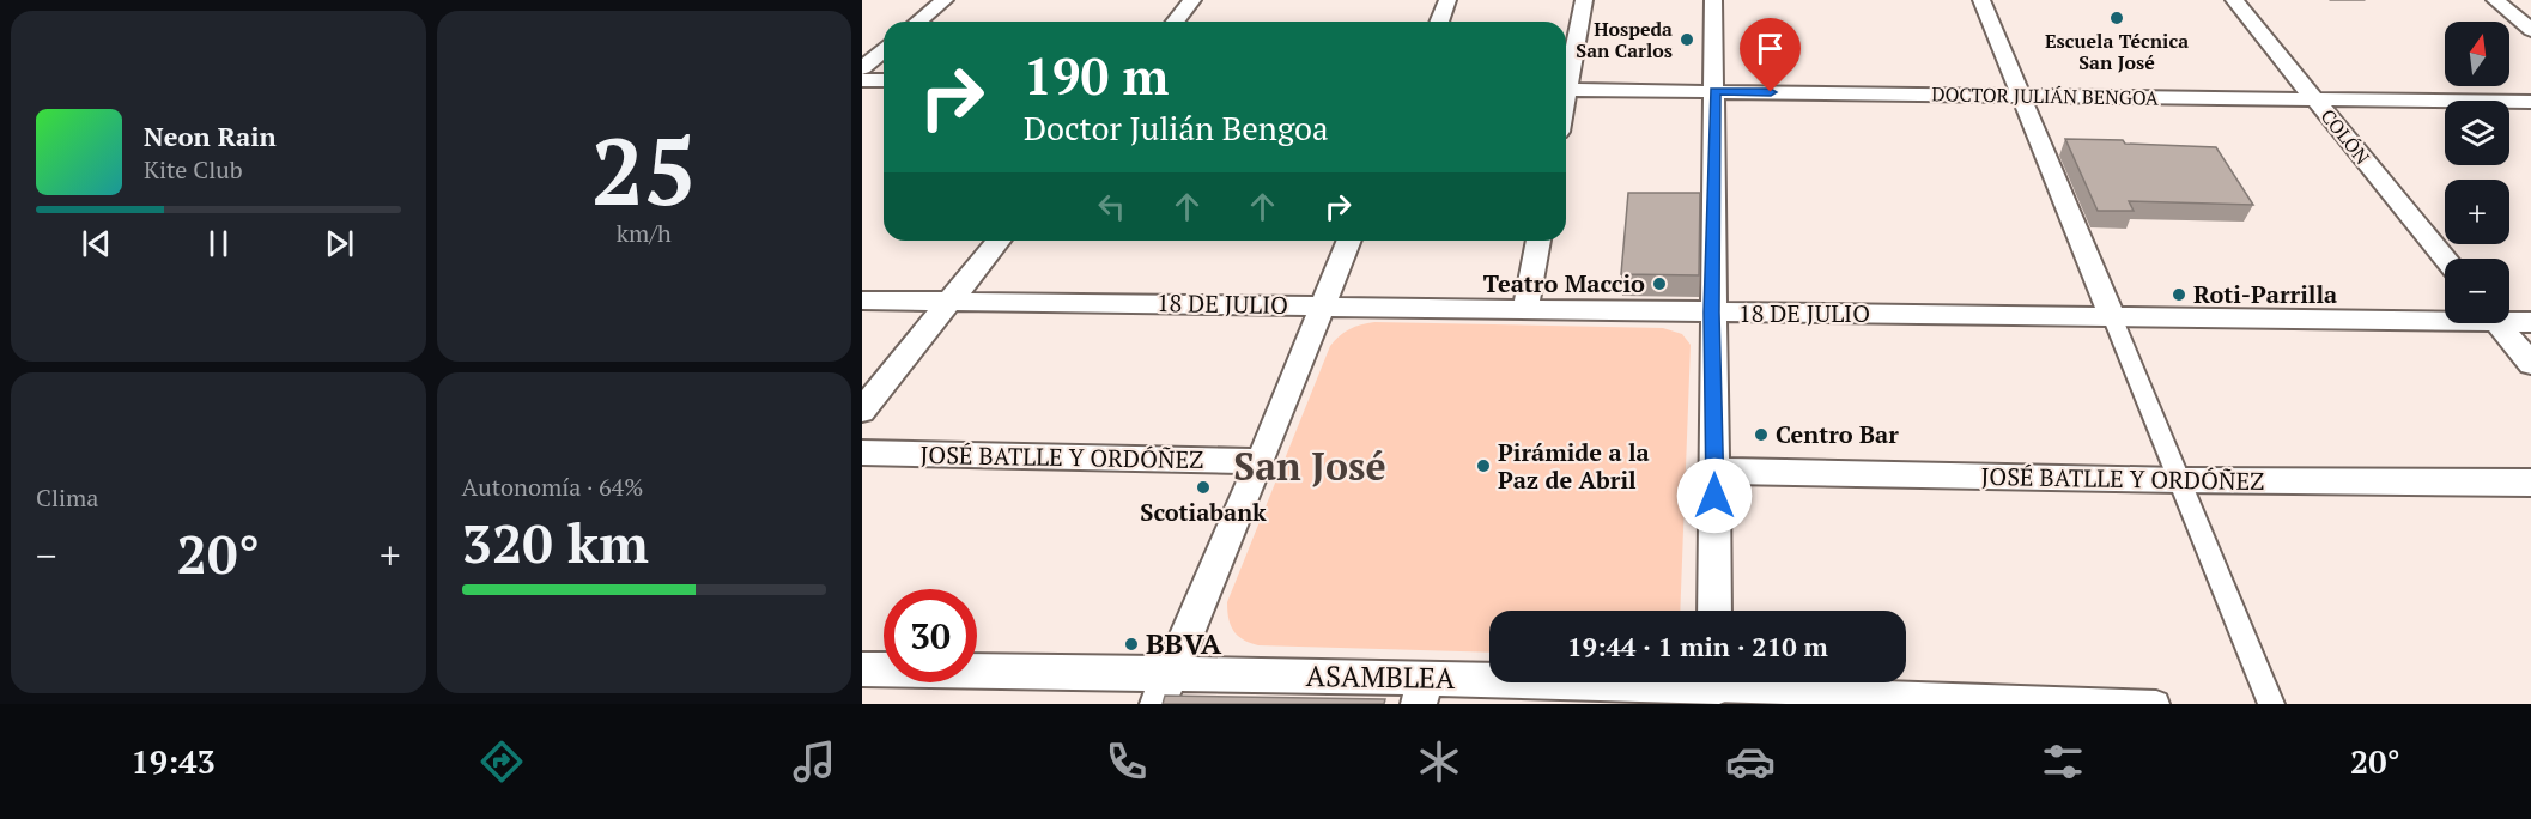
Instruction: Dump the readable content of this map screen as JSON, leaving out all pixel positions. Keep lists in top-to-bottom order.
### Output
{
  "streets": {
    "street": [
      "DOCTOR JULIÁN BENGOA",
      "COLÓN",
      "18 DE JULIO",
      "JOSÉ BATLLE Y ORDÓÑEZ",
      "ASAMBLEA"
    ]
  },
  "crossings": [
    ["DOCTOR JULIÁN BENGOA", "COLÓN"]
  ],
  "districts": ["San José"],
  "places": [
    "Escuela Técnica San José",
    "Hospeda San Carlos",
    "Teatro Maccio",
    "Roti-Parrilla",
    "Centro Bar",
    "Pirámide a la Paz de Abril",
    "Scotiabank",
    "BBVA"
  ],
  "north": "top",
  "page": {
    "tile": [
      ["25", "km/h"],
      "Clima",
      ["Autonomía · 64%", "320 km"]
    ],
    "map_buttons": ["+", "−"],
    "turn": ["190 m", "Doctor Julián Bengoa"],
    "song": ["Neon Rain", "Kite Club"],
    "heat": ["−", "20°", "+"],
    "limit": "30",
    "trip": "19:44 · 1 min · 210 m",
    "tabs": ["19:43", "20°"]
  }
}
